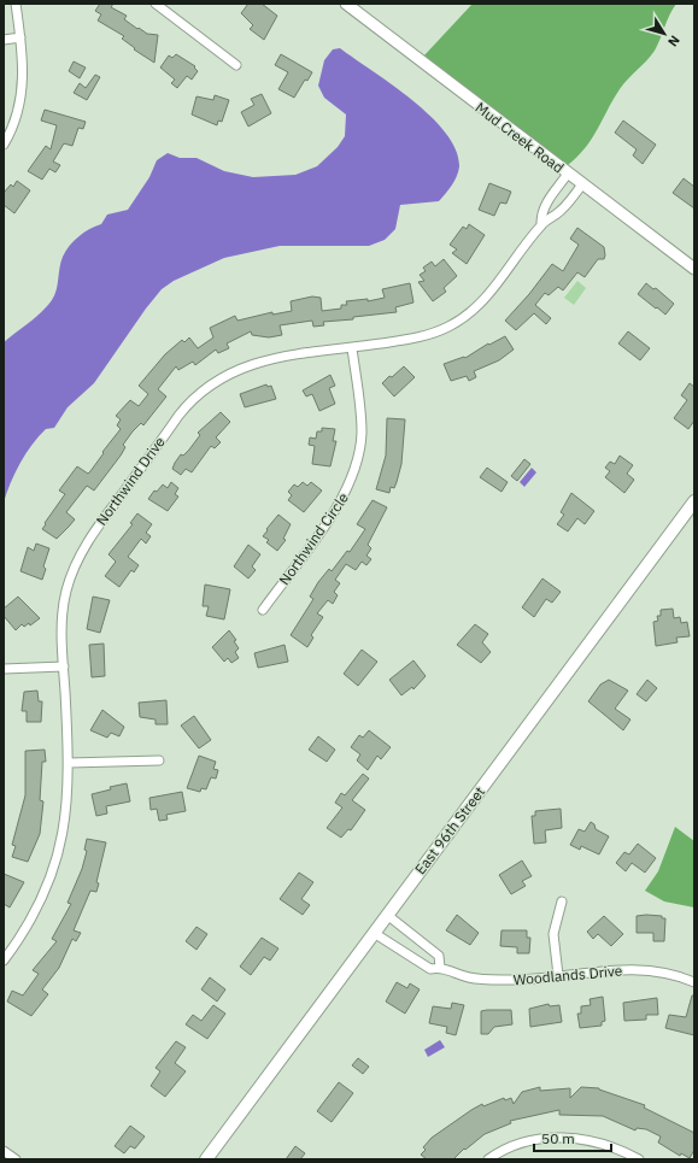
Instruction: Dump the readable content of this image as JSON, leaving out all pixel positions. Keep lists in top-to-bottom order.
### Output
{
  "streets": {
    "main road": ["East 96th Street"],
    "street": [
      "Mud Creek Road",
      "Northwind Drive",
      "Northwind Circle",
      "Woodlands Drive"
    ]
  },
  "crossings": [
    ["Mud Creek Road", "Northwind Drive"],
    ["Northwind Drive", "Northwind Circle"],
    ["East 96th Street", "Woodlands Drive"]
  ],
  "scale_bar": "50 m",
  "north": "bottom right"
}
